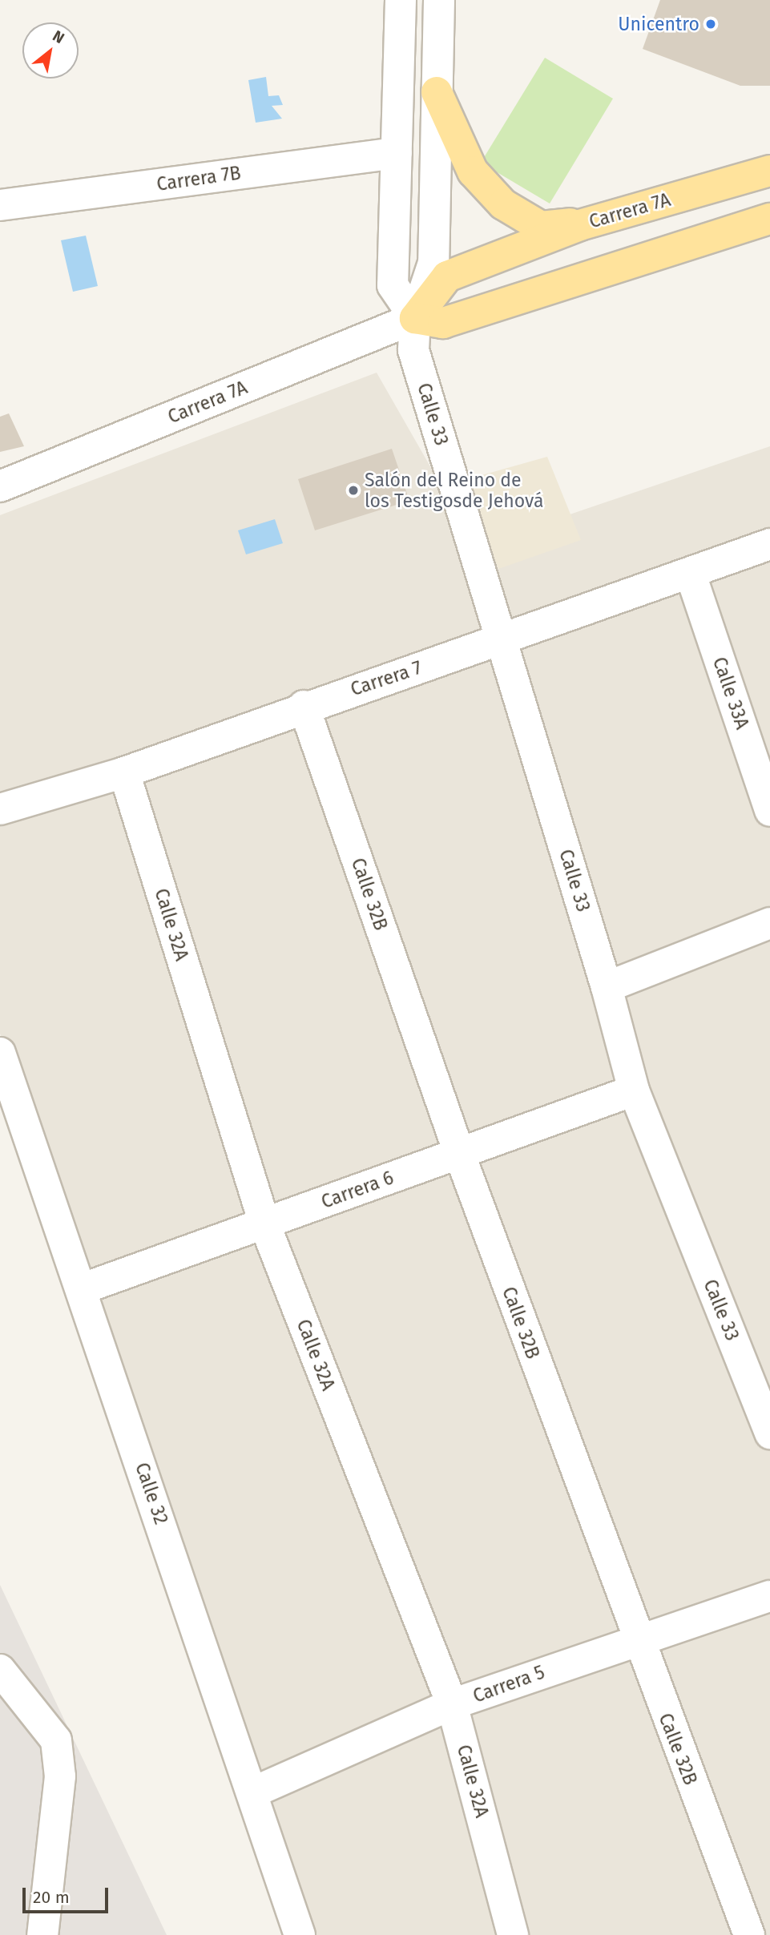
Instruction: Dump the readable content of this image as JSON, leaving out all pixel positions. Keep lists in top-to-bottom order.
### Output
{
  "streets": {
    "main road": ["Carrera 7A"],
    "street": [
      "Carrera 7B",
      "Calle 33",
      "Carrera 7",
      "Calle 33A",
      "Calle 32B",
      "Calle 32A",
      "Carrera 6",
      "Calle 32",
      "Carrera 5"
    ]
  },
  "crossings": [
    ["Carrera 7A", "Calle 33"],
    ["Calle 33", "Carrera 7"],
    ["Calle 33", "Carrera 6"],
    ["Carrera 7", "Calle 33A"],
    ["Carrera 7", "Calle 32B"],
    ["Carrera 7", "Calle 32A"],
    ["Calle 32B", "Carrera 6"],
    ["Calle 32B", "Carrera 5"],
    ["Calle 32A", "Carrera 6"],
    ["Calle 32A", "Carrera 5"],
    ["Carrera 6", "Calle 32"],
    ["Calle 32", "Carrera 5"]
  ],
  "places": ["Unicentro", "Salón del Reino de los Testigosde Jehová"],
  "scale_bar": "20 m",
  "north": "top right"
}
